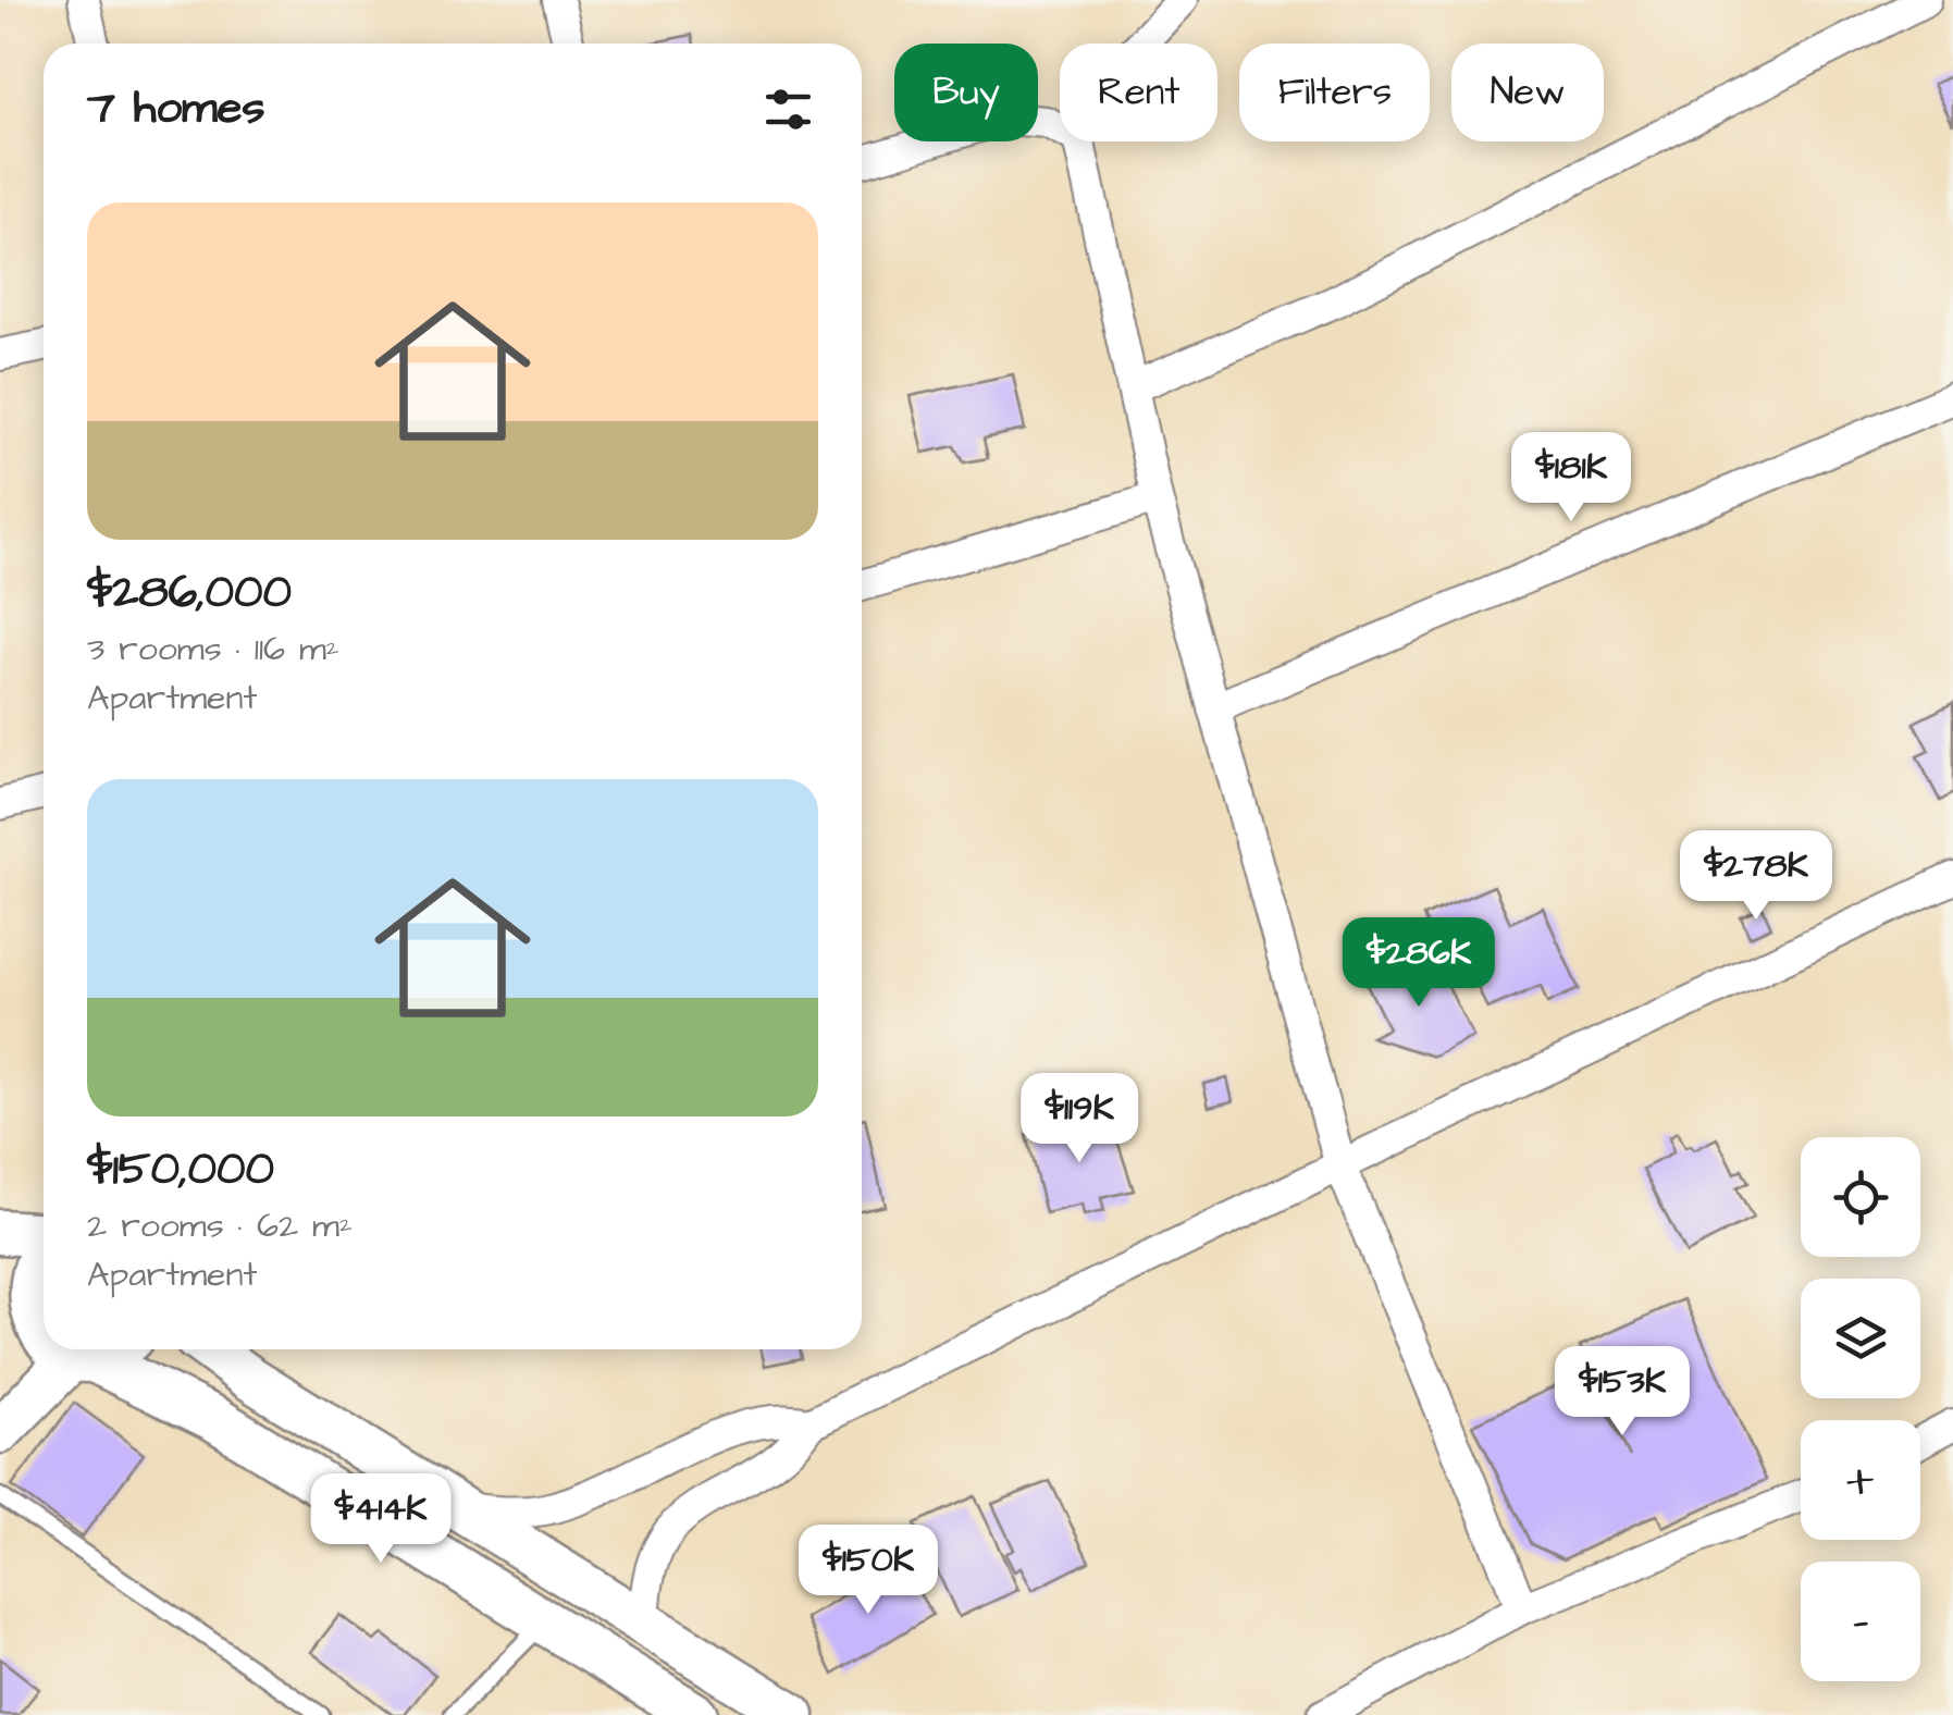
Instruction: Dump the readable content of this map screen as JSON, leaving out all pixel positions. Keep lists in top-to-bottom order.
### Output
{
  "page": {
    "chip": [
      "Buy",
      "Rent",
      "Filters",
      "New"
    ],
    "heading": "7 homes",
    "list": [
      {
        "name": "$286,000",
        "note": "3 rooms · 116 m² · Apartment"
      },
      {
        "name": "$150,000",
        "note": "2 rooms · 62 m² · Apartment"
      }
    ],
    "price": [
      "$181K",
      "$278K",
      "$286K",
      "$119K",
      "$153K",
      "$414K",
      "$150K"
    ],
    "map_buttons": ["+", "−"]
  }
}
